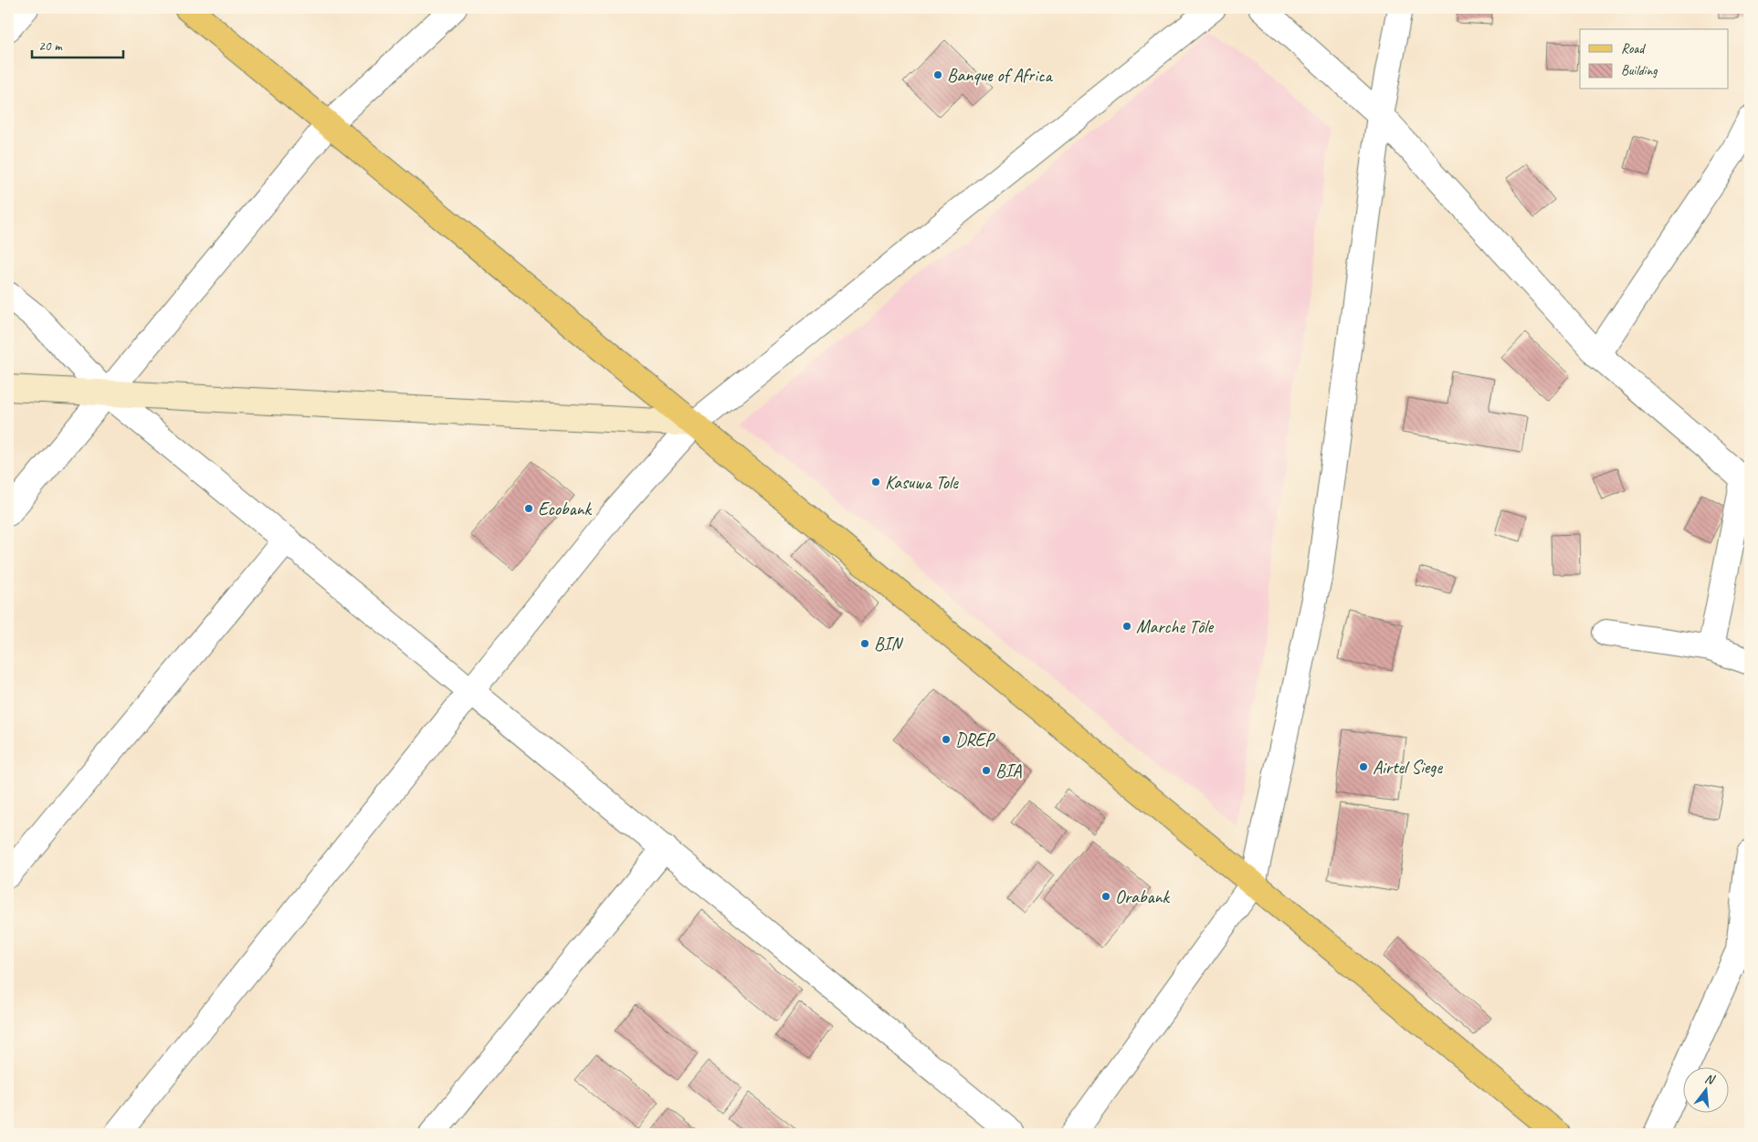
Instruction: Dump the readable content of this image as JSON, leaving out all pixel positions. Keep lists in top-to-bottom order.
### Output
{
  "places": [
    "Banque of Africa",
    "Kasuwa Tole",
    "Ecobank",
    "Marche Tôle",
    "BIN",
    "DREP",
    "Airtel Siege",
    "BIA",
    "Orabank"
  ],
  "legend": ["Road", "Building"],
  "scale_bar": "20 m",
  "north": "top"
}
